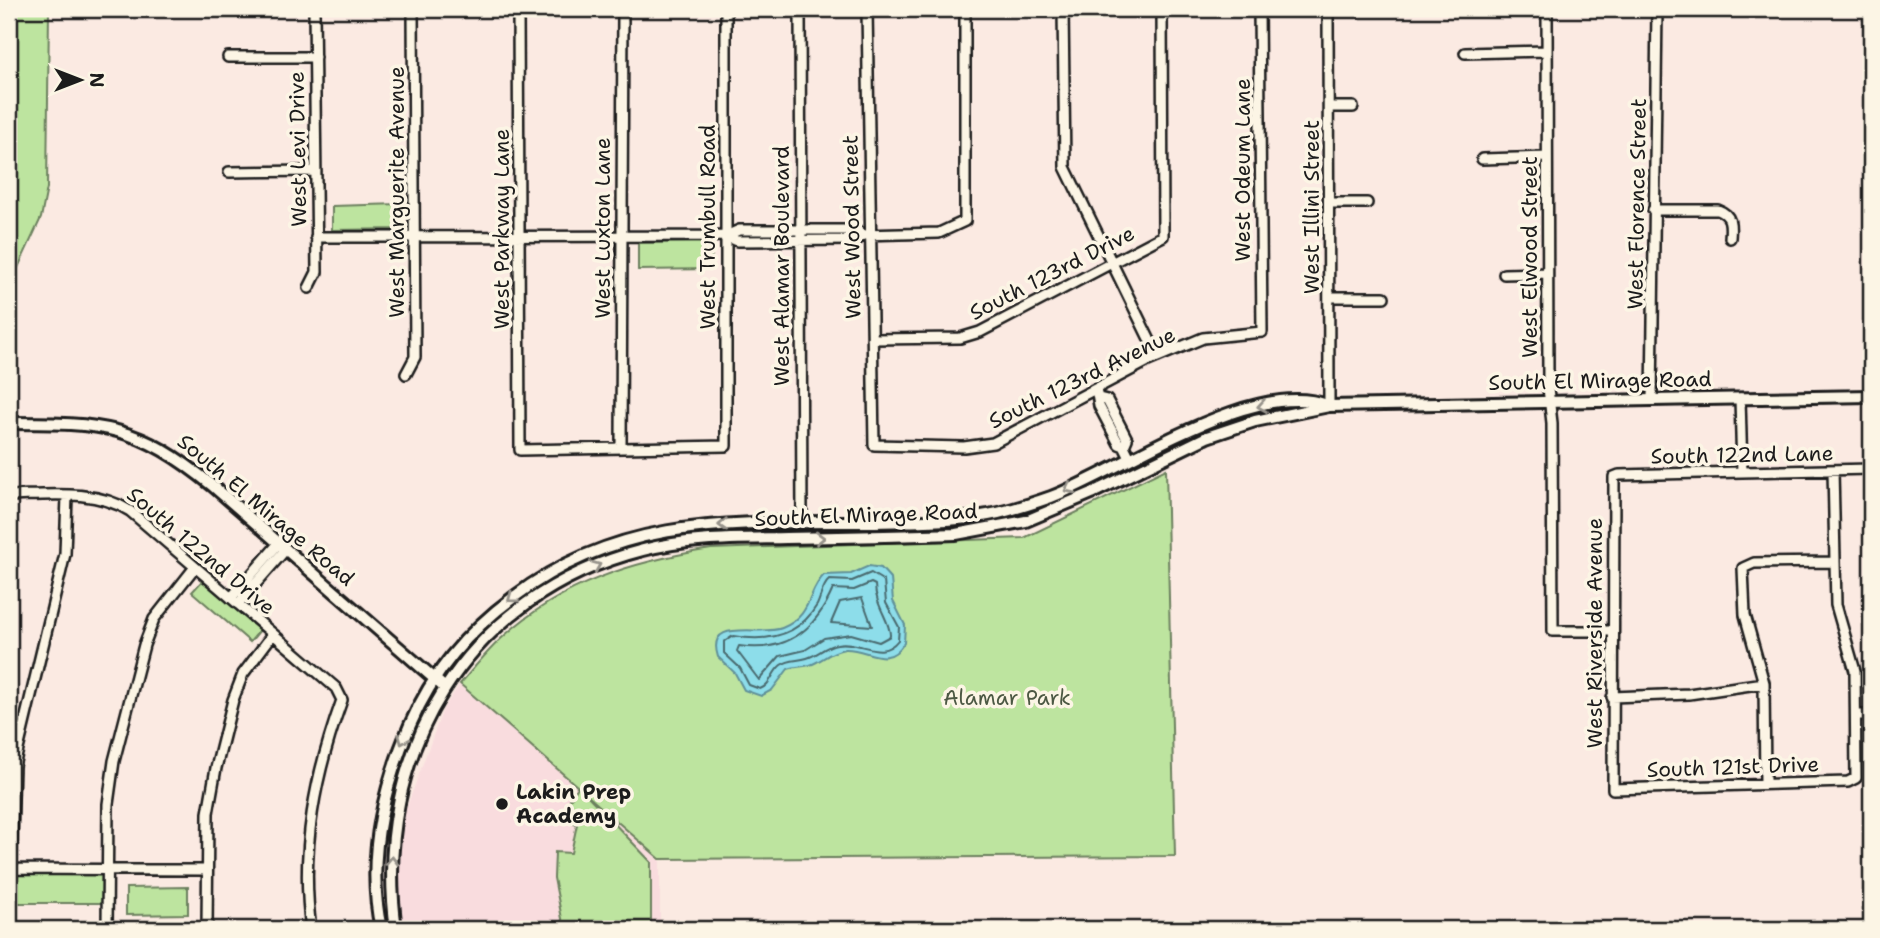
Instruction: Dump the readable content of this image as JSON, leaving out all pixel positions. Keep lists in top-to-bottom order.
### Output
{
  "streets": {
    "main road": ["South El Mirage Road"],
    "street": [
      "West Levi Drive",
      "West Odeum Lane",
      "West Marguerite Avenue",
      "West Florence Street",
      "West Illini Street",
      "West Trumbull Road",
      "West Wood Street",
      "West Luxton Lane",
      "West Parkway Lane",
      "West Elwood Street",
      "West Alamar Boulevard",
      "South 123rd Drive",
      "South 123rd Avenue",
      "South 122nd Lane",
      "South 122nd Drive",
      "West Riverside Avenue",
      "South 121st Drive"
    ]
  },
  "crossings": [
    ["West Odeum Lane", "South 123rd Avenue"],
    ["West Florence Street", "South El Mirage Road"],
    ["West Illini Street", "South El Mirage Road"],
    ["West Trumbull Road", "West Luxton Lane"],
    ["West Trumbull Road", "West Parkway Lane"],
    ["West Wood Street", "South 123rd Drive"],
    ["West Wood Street", "South 123rd Avenue"],
    ["West Luxton Lane", "West Parkway Lane"],
    ["West Elwood Street", "South El Mirage Road"],
    ["West Elwood Street", "West Riverside Avenue"],
    ["West Alamar Boulevard", "South El Mirage Road"],
    ["South 122nd Lane", "West Riverside Avenue"],
    ["West Riverside Avenue", "South 121st Drive"]
  ],
  "parks": ["Alamar Park"],
  "places": ["Lakin Prep Academy"],
  "north": "right"
}
